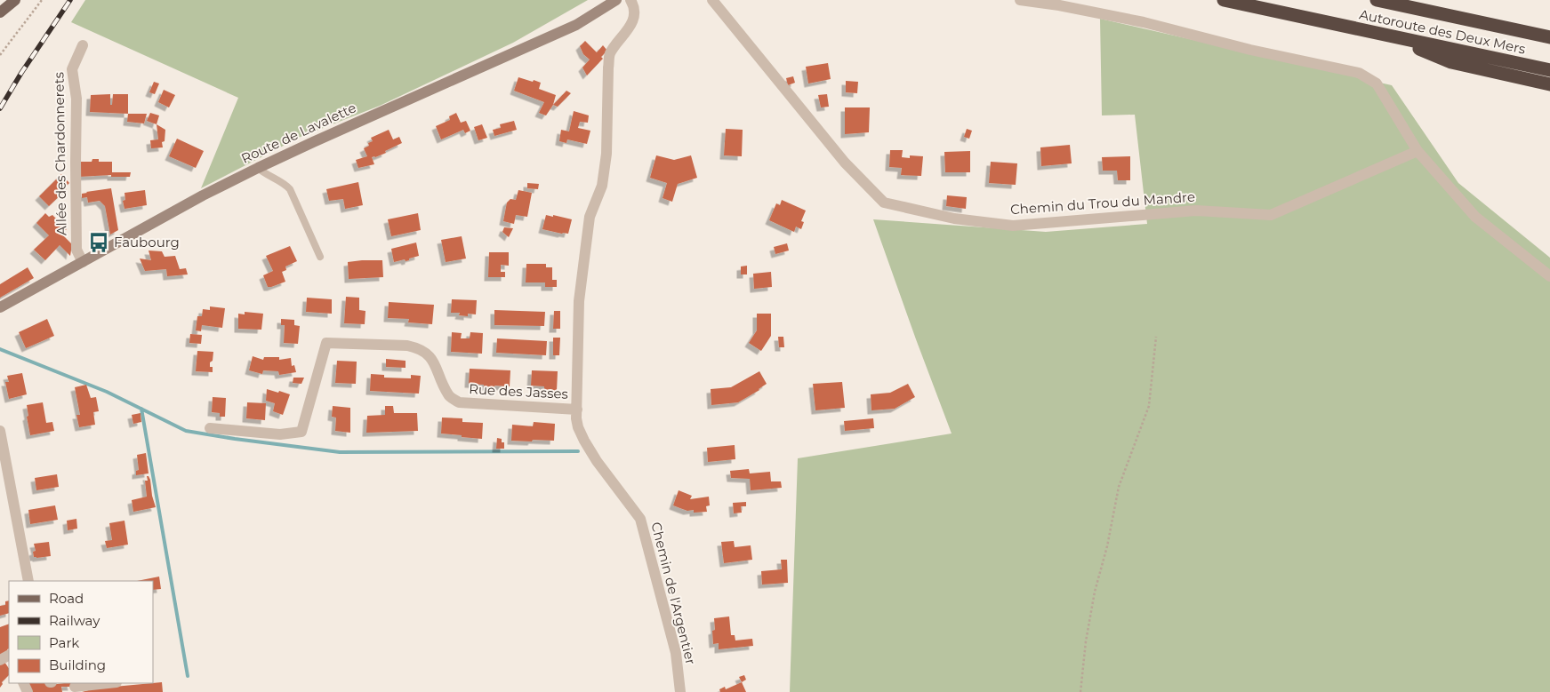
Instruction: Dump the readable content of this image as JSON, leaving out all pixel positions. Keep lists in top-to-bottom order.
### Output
{
  "streets": {
    "highway": ["Autoroute des Deux Mers"],
    "main road": ["Route de Lavalette"],
    "street": [
      "Allée des Chardonnerets",
      "Chemin du Trou du Mandre",
      "Rue des Jasses",
      "Chemin de l'Argentier"
    ]
  },
  "crossings": [
    ["Route de Lavalette", "Allée des Chardonnerets"],
    ["Rue des Jasses", "Chemin de l'Argentier"]
  ],
  "places": {
    "bus stop": ["Faubourg"]
  },
  "legend": [
    "Road",
    "Railway",
    "Park",
    "Building"
  ]
}
